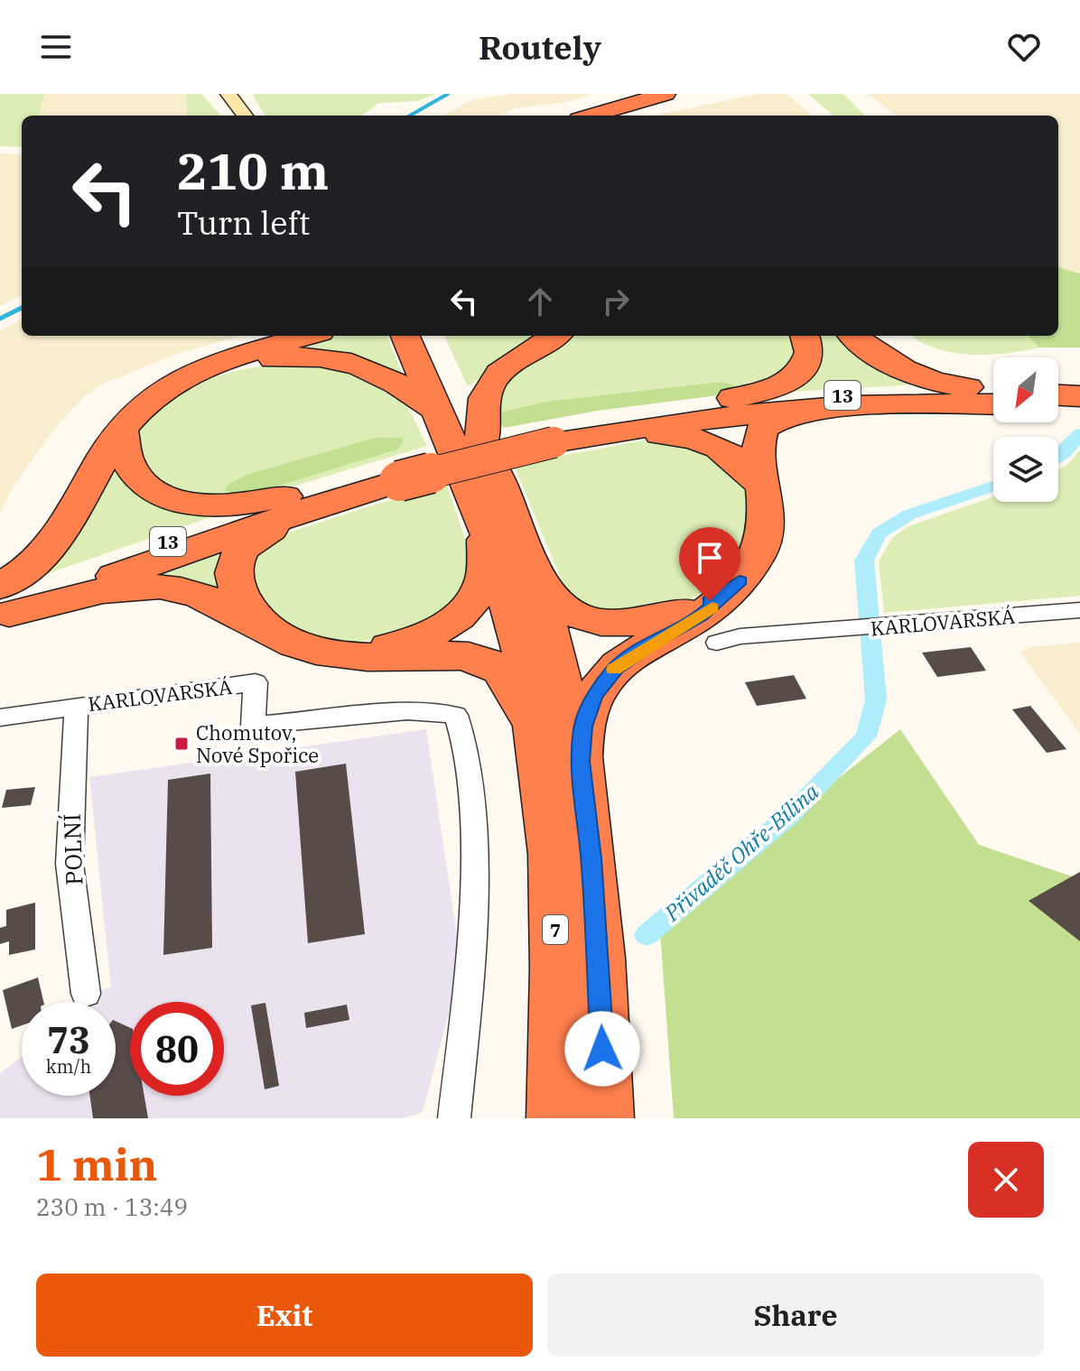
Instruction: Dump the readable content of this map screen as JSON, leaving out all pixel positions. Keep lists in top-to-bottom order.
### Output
{
  "streets": {
    "highway": ["13", "7"],
    "street": ["KARLOVARSKÁ", "POLNÍ"]
  },
  "crossings": [
    ["KARLOVARSKÁ", "POLNÍ"]
  ],
  "water": ["Přivaděč Ohře-Bílina"],
  "places": {
    "transit": ["Chomutov, Nové Spořice"]
  },
  "north": "bottom left",
  "page": {
    "header": "Routely",
    "turn": ["210 m", "Turn left"],
    "speed": "73 km/h",
    "limit": "80",
    "heading": ["1 min", "230 m · 13:49"],
    "buttons": ["Exit", "Share"]
  }
}
